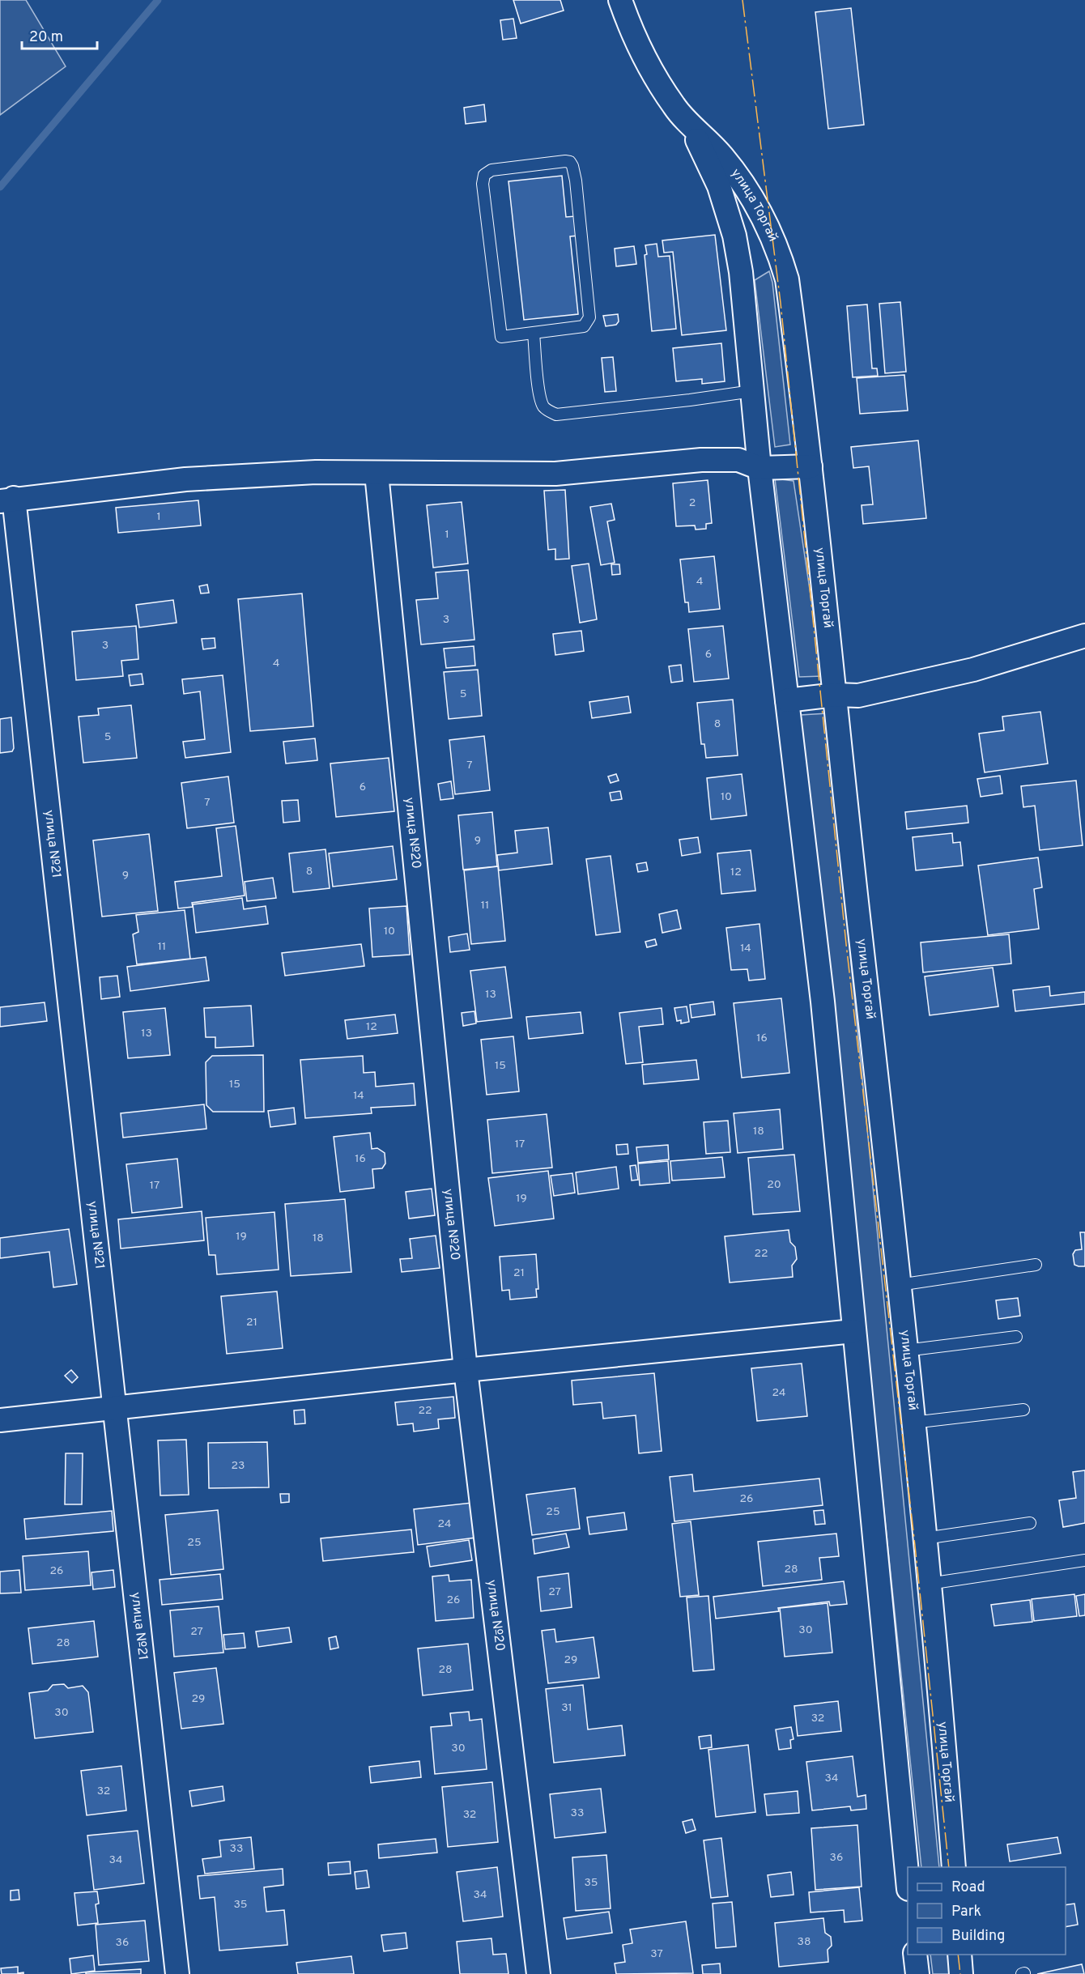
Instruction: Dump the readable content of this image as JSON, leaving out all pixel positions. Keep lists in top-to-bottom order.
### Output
{
  "streets": {
    "street": ["улица Торгай", "улица №20", "улица №21"]
  },
  "house_numbers": [
    "2",
    "1",
    "1",
    "4",
    "3",
    "3",
    "6",
    "4",
    "5",
    "8",
    "5",
    "7",
    "6",
    "10",
    "7",
    "9",
    "8",
    "12",
    "9",
    "11",
    "10",
    "11",
    "14",
    "13",
    "12",
    "13",
    "16",
    "15",
    "15",
    "14",
    "18",
    "17",
    "16",
    "20",
    "17",
    "19",
    "19",
    "18",
    "22",
    "21",
    "21",
    "24",
    "22",
    "23",
    "26",
    "25",
    "24",
    "25",
    "28",
    "26",
    "27",
    "26",
    "30",
    "27",
    "28",
    "29",
    "28",
    "29",
    "31",
    "30",
    "32",
    "30",
    "34",
    "32",
    "33",
    "32",
    "33",
    "36",
    "34",
    "35",
    "34",
    "35",
    "38",
    "36",
    "37"
  ],
  "legend": ["Road", "Park", "Building"],
  "scale_bar": "20 m"
}
